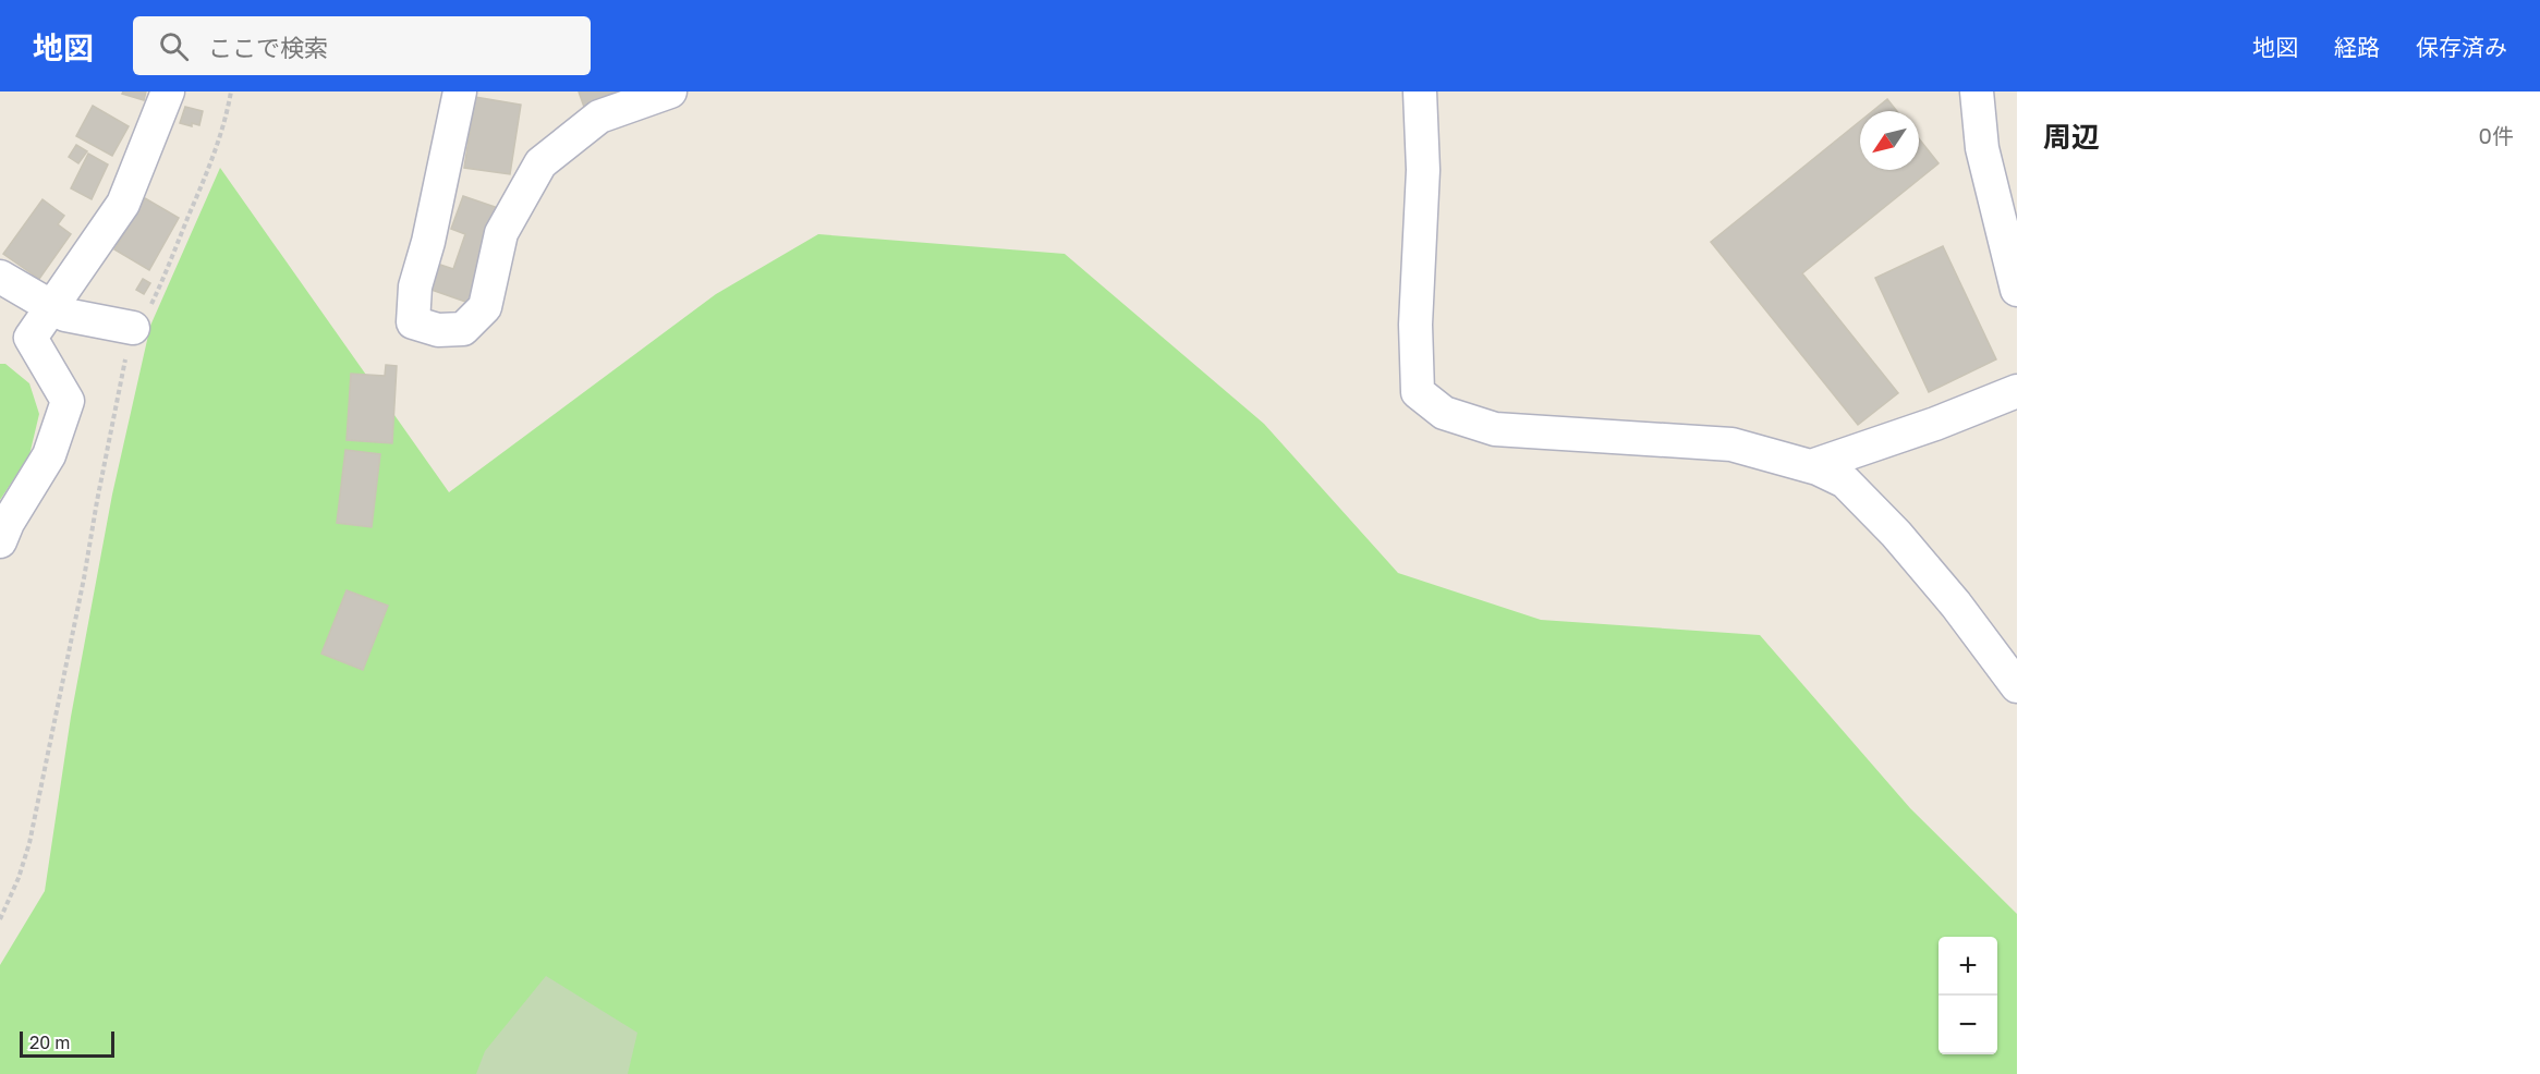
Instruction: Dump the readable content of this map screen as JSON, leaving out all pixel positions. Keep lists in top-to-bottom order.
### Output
{
  "scale_bar": "20 m",
  "north": "bottom left",
  "page": {
    "header": "地図",
    "search": "ここで検索",
    "nav": ["地図", "経路", "保存済み"],
    "heading": ["周辺", "0件"],
    "map_buttons": ["+", "−"],
    "scale": "20 m"
  }
}
